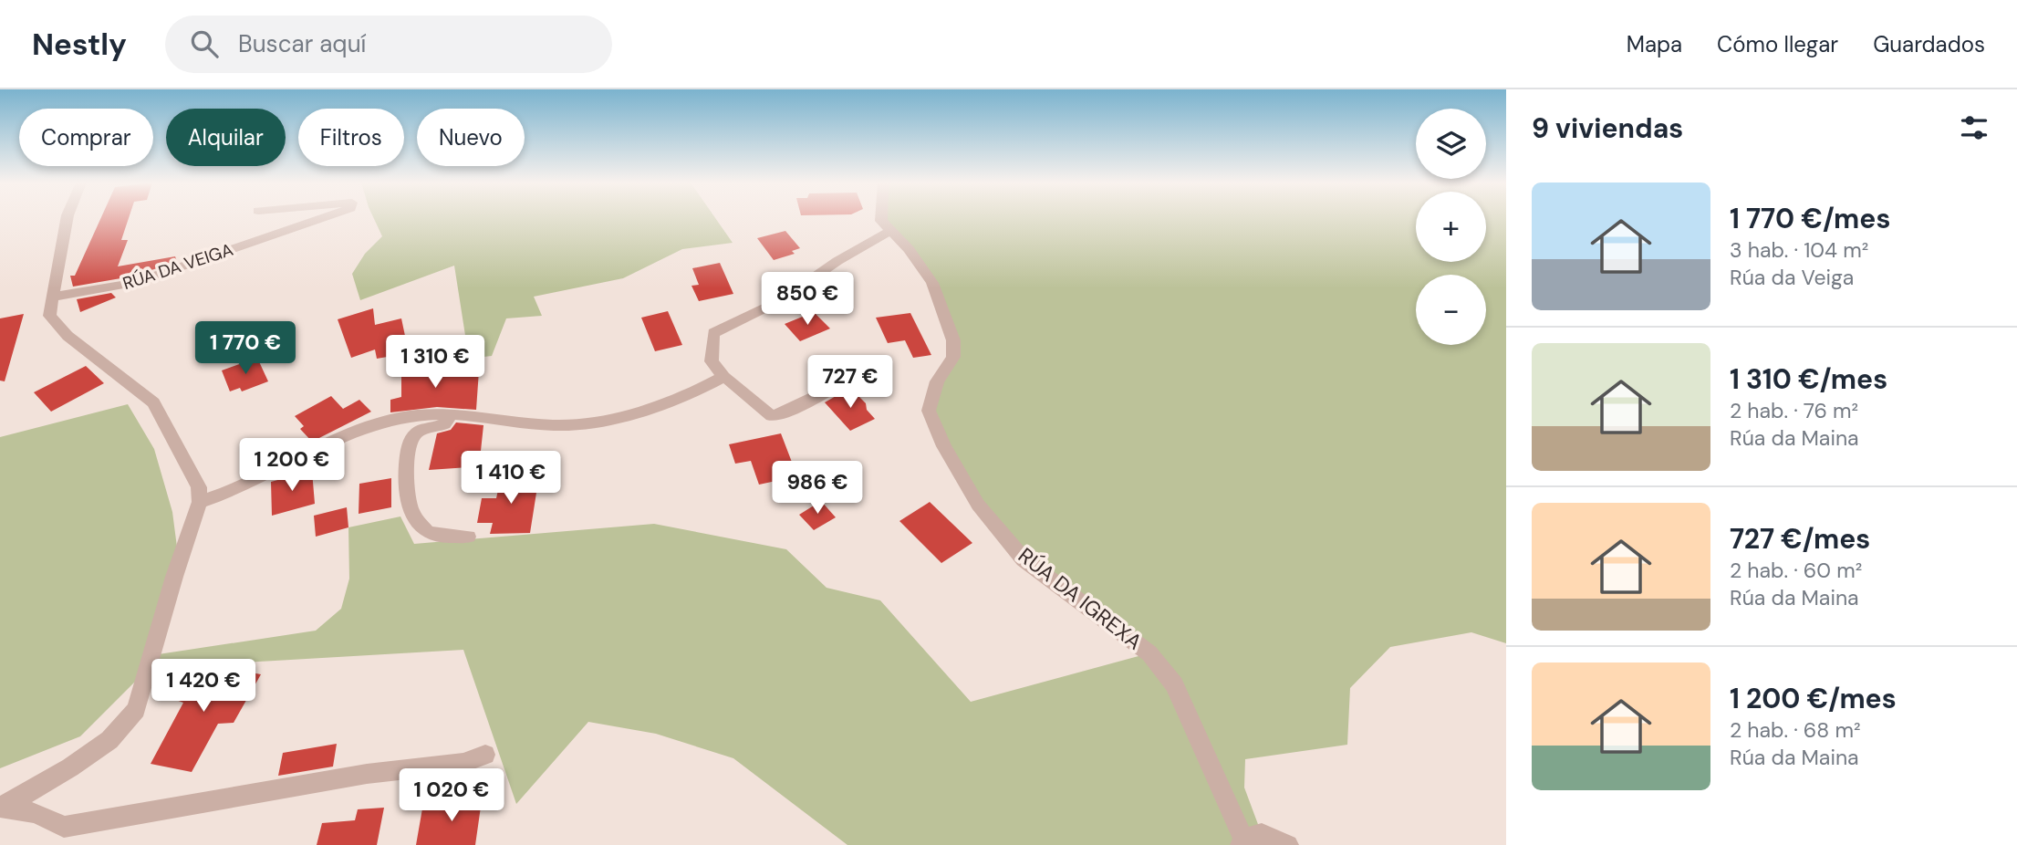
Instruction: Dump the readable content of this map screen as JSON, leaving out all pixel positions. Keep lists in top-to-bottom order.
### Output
{
  "streets": {
    "street": ["RÚA DA VEIGA", "RÚA DA IGREXA"]
  },
  "page": {
    "header": "Nestly",
    "search": "Buscar aquí",
    "nav": ["Mapa", "Cómo llegar", "Guardados"],
    "heading": "9 viviendas",
    "map_buttons": ["+", "−"],
    "chip": [
      "Comprar",
      "Alquilar",
      "Filtros",
      "Nuevo"
    ],
    "list": [
      {
        "name": "1 770 €/mes",
        "note": "3 hab. · 104 m² · Rúa da Veiga"
      },
      {
        "name": "1 310 €/mes",
        "note": "2 hab. · 76 m² · Rúa da Maina"
      },
      {
        "name": "727 €/mes",
        "note": "2 hab. · 60 m² · Rúa da Maina"
      },
      {
        "name": "1 200 €/mes",
        "note": "2 hab. · 68 m² · Rúa da Maina"
      }
    ],
    "price": [
      "850 €",
      "1 770 €",
      "1 310 €",
      "727 €",
      "1 200 €",
      "1 410 €",
      "986 €",
      "1 420 €",
      "1 020 €"
    ]
  }
}
